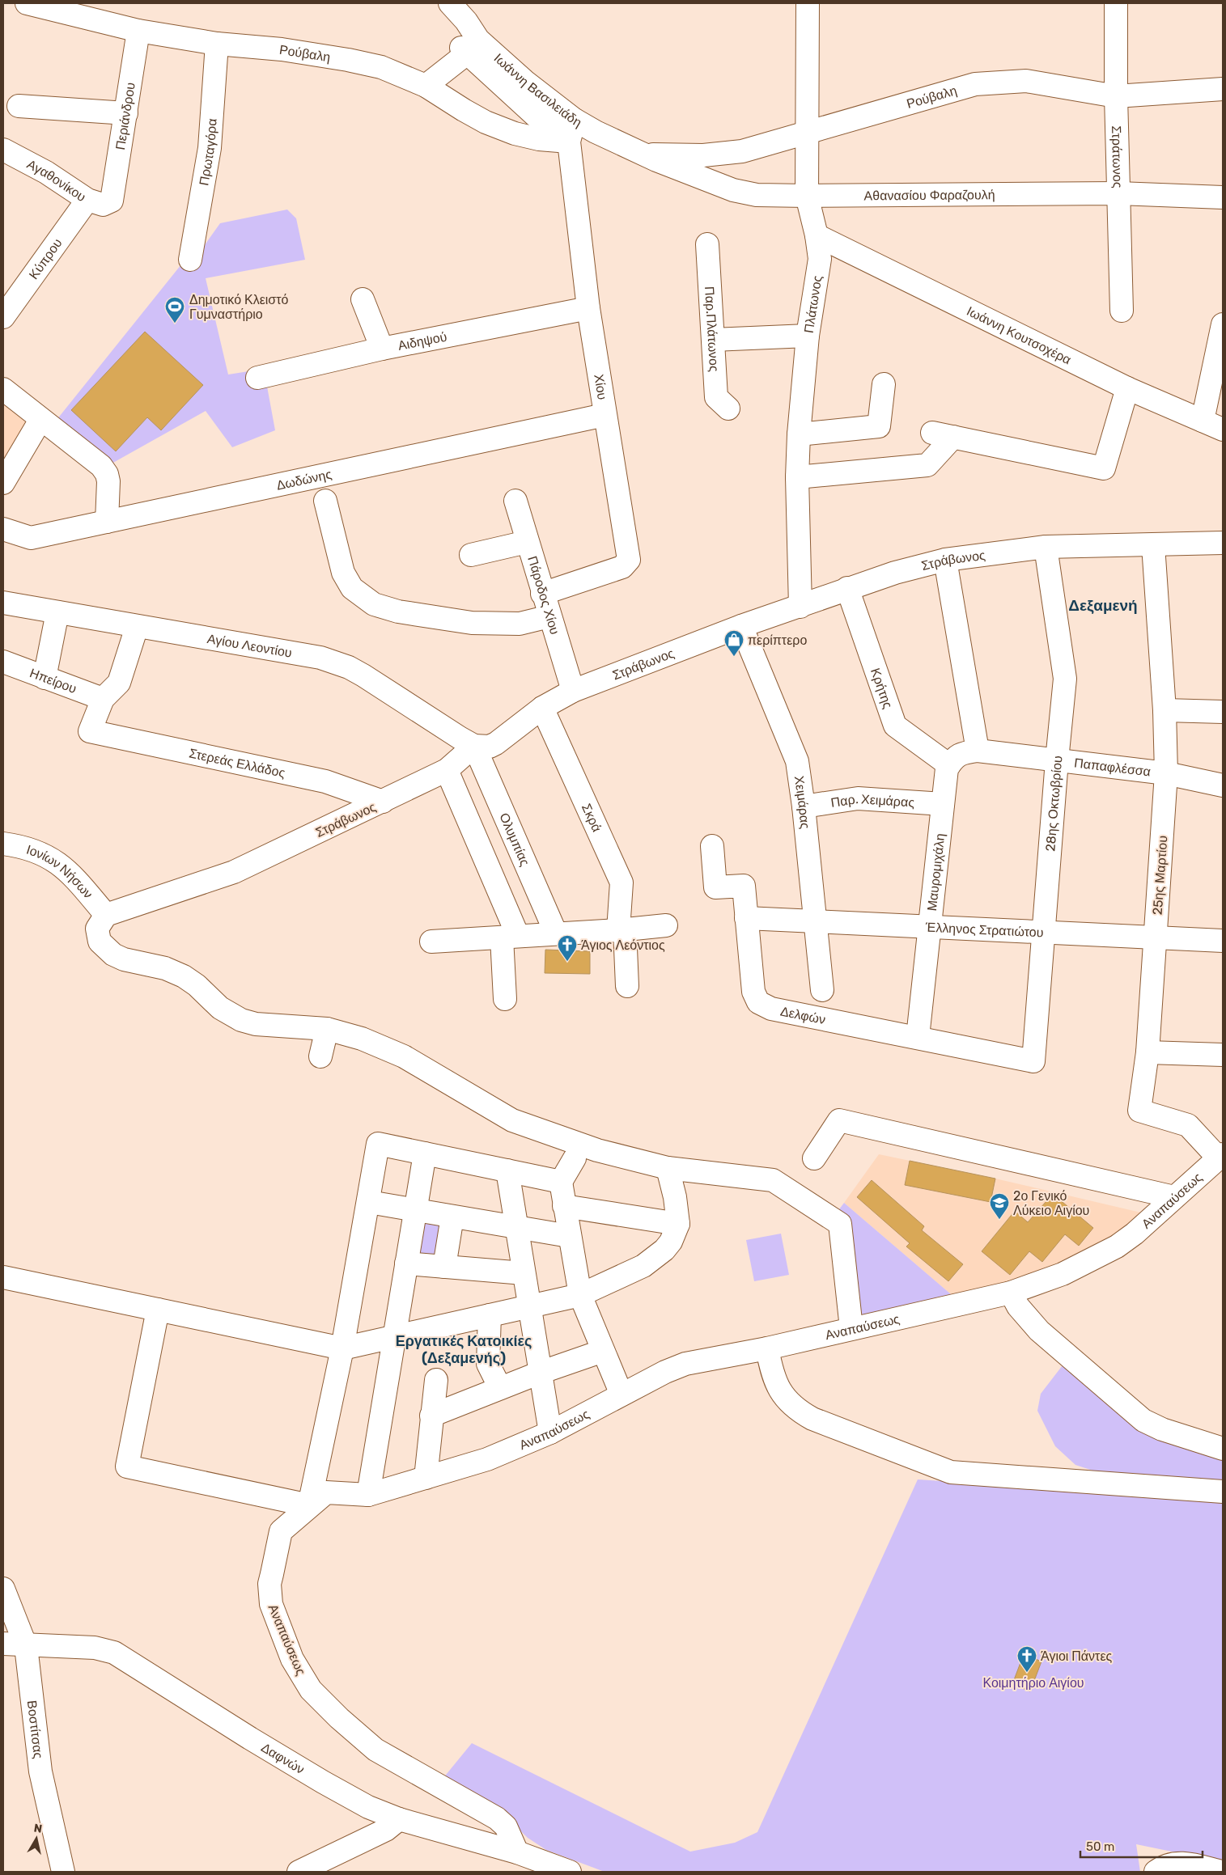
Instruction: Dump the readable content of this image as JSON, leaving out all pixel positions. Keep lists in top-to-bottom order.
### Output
{
  "streets": {
    "street": [
      "Ρούβαλη",
      "Ιωάννη Βασιλειάδη",
      "Περιάνδρου",
      "Πρωταγόρα",
      "Στράτωνος",
      "Αγαθονίκου",
      "Αθανασίου Φαραζουλή",
      "Κύπρου",
      "Πλάτωνος",
      "Παρ.Πλάτωνος",
      "Ιωάννη Κουτσοχέρα",
      "Αιδηψού",
      "Χίου",
      "Δωδώνης",
      "Στράβωνος",
      "Πάροδος Χίου",
      "Αγίου Λεοντίου",
      "Ηπείρου",
      "Κρήτης",
      "Στερεάς Ελλάδος",
      "Παπαφλέσσα",
      "Χειμάρας",
      "Παρ. Χειμάρας",
      "28ης Οκτωβρίου",
      "Σκρά",
      "Ολυμπίας",
      "Μαυρομιχάλη",
      "Ιονίων Νήσων",
      "25ης Μαρτίου",
      "Έλληνος Στρατιώτου",
      "Δελφών",
      "Αναπαύσεως",
      "Βοστίτσας",
      "Δαφνών"
    ]
  },
  "crossings": [
    ["Ρούβαλη", "Ιωάννη Βασιλειάδη"],
    ["Ρούβαλη", "Περιάνδρου"],
    ["Ρούβαλη", "Πρωταγόρα"],
    ["Ρούβαλη", "Στράτωνος"],
    ["Ρούβαλη", "Αθανασίου Φαραζουλή"],
    ["Ρούβαλη", "Πλάτωνος"],
    ["Ρούβαλη", "Χίου"],
    ["Ιωάννη Βασιλειάδη", "Αθανασίου Φαραζουλή"],
    ["Ιωάννη Βασιλειάδη", "Χίου"],
    ["Περιάνδρου", "Αγαθονίκου"],
    ["Στράτωνος", "Αθανασίου Φαραζουλή"],
    ["Αγαθονίκου", "Κύπρου"],
    ["Αθανασίου Φαραζουλή", "Πλάτωνος"],
    ["Πλάτωνος", "Ιωάννη Κουτσοχέρα"],
    ["Πλάτωνος", "Στράβωνος"],
    ["Αιδηψού", "Χίου"],
    ["Χίου", "Δωδώνης"],
    ["Χίου", "Πάροδος Χίου"],
    ["Στράβωνος", "Πάροδος Χίου"],
    ["Στράβωνος", "Αγίου Λεοντίου"],
    ["Στράβωνος", "Κρήτης"],
    ["Στράβωνος", "Στερεάς Ελλάδος"],
    ["Στράβωνος", "Χειμάρας"],
    ["Στράβωνος", "28ης Οκτωβρίου"],
    ["Στράβωνος", "Σκρά"],
    ["Στράβωνος", "Ολυμπίας"],
    ["Στράβωνος", "Ιονίων Νήσων"],
    ["Στράβωνος", "25ης Μαρτίου"],
    ["Αγίου Λεοντίου", "Ολυμπίας"],
    ["Ηπείρου", "Στερεάς Ελλάδος"],
    ["Κρήτης", "Παπαφλέσσα"],
    ["Κρήτης", "Μαυρομιχάλη"],
    ["Παπαφλέσσα", "28ης Οκτωβρίου"],
    ["Παπαφλέσσα", "Μαυρομιχάλη"],
    ["Παπαφλέσσα", "25ης Μαρτίου"],
    ["Χειμάρας", "Παρ. Χειμάρας"],
    ["Χειμάρας", "Έλληνος Στρατιώτου"],
    ["Παρ. Χειμάρας", "Μαυρομιχάλη"],
    ["28ης Οκτωβρίου", "Έλληνος Στρατιώτου"],
    ["28ης Οκτωβρίου", "Δελφών"],
    ["Μαυρομιχάλη", "Έλληνος Στρατιώτου"],
    ["Μαυρομιχάλη", "Δελφών"],
    ["25ης Μαρτίου", "Έλληνος Στρατιώτου"],
    ["25ης Μαρτίου", "Αναπαύσεως"],
    ["Έλληνος Στρατιώτου", "Δελφών"],
    ["Αναπαύσεως", "Δαφνών"],
    ["Βοστίτσας", "Δαφνών"]
  ],
  "districts": ["Δεξαμενή", "Εργατικές Κατοικίες (Δεξαμενής)"],
  "parks": ["Κοιμητήριο Αιγίου"],
  "places": {
    "sports": ["Δημοτικό Κλειστό Γυμναστήριο"],
    "shop": ["περίπτερο"],
    "church": ["Άγιος Λεόντιος", "Άγιοι Πάντες"],
    "school or university": ["2ο Γενικό Λύκειο Αιγίου"]
  },
  "scale_bar": "50 m",
  "north": "top"
}
